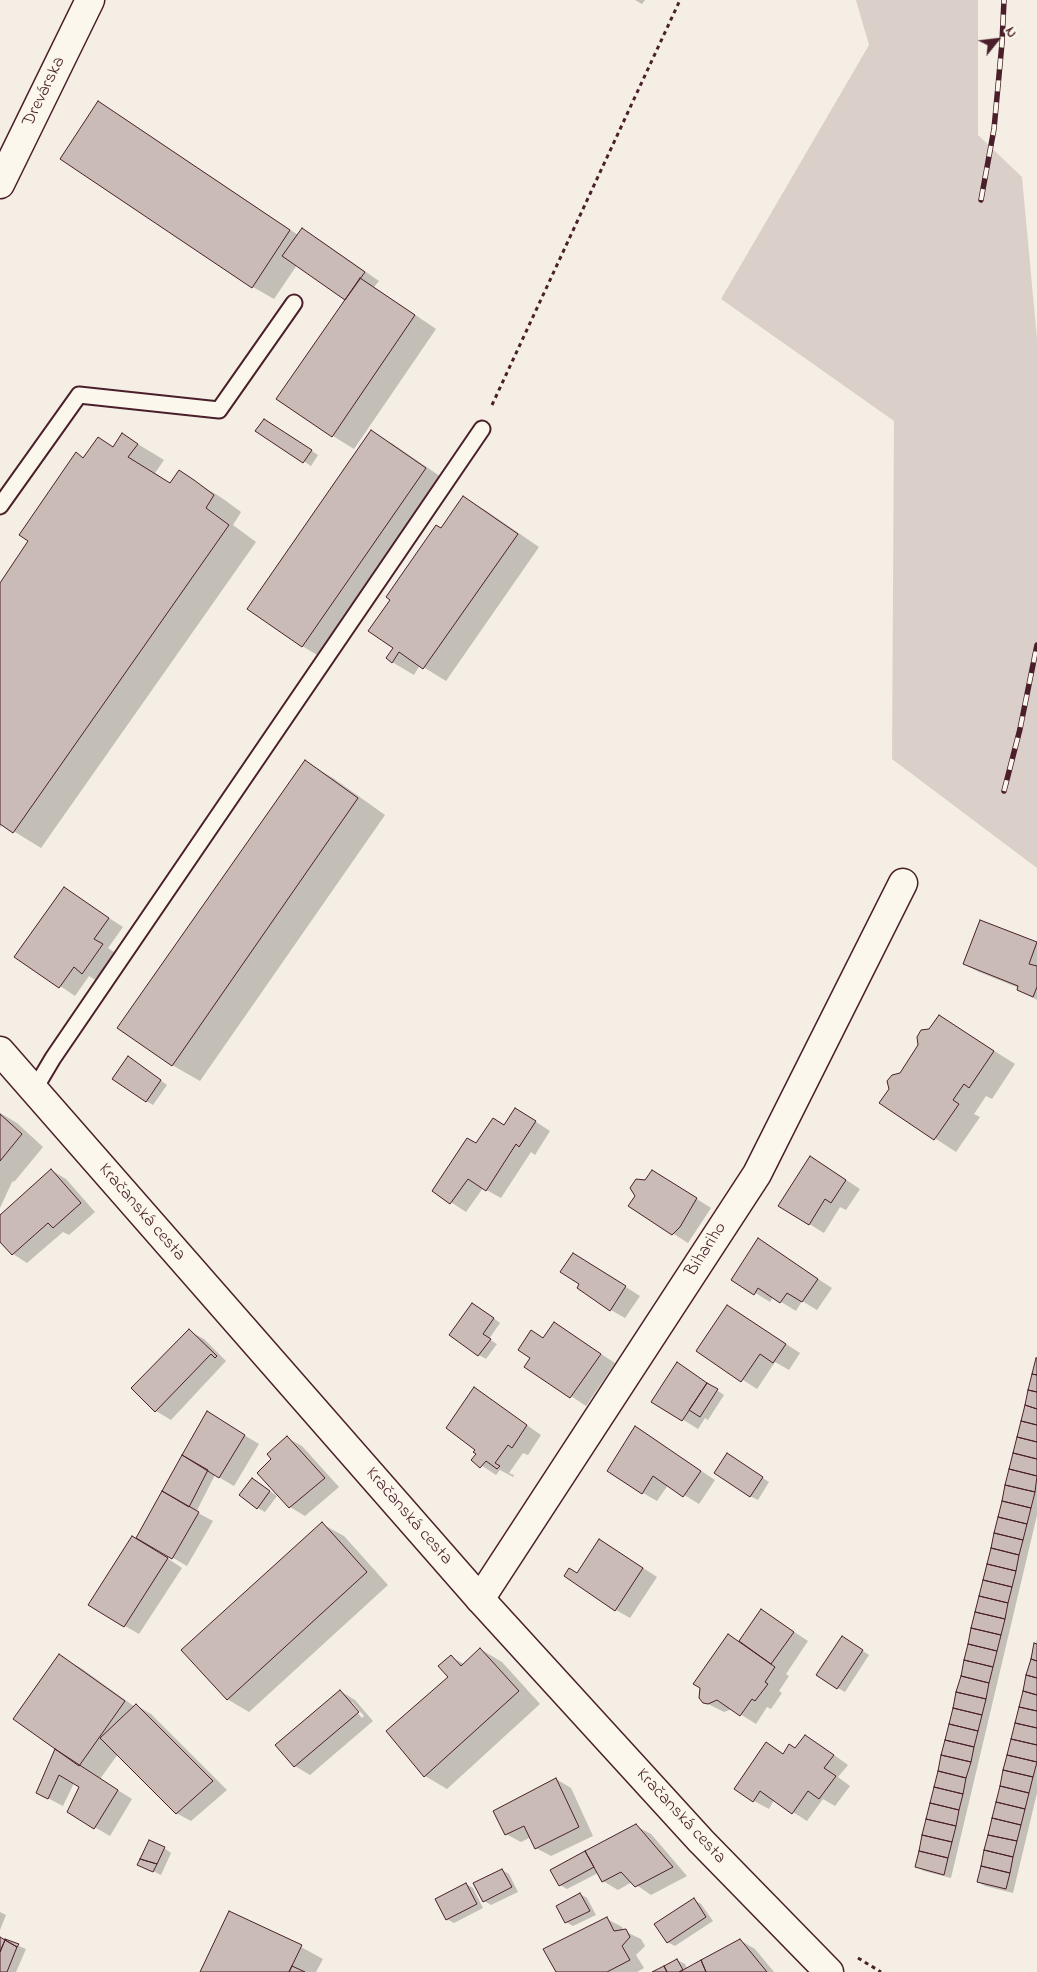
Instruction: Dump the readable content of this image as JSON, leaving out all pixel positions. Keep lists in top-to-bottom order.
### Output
{
  "streets": {
    "street": ["Drevárska", "Kračanská cesta", "Bihariho"]
  },
  "crossings": [
    ["Kračanská cesta", "Bihariho"]
  ],
  "north": "top right"
}
